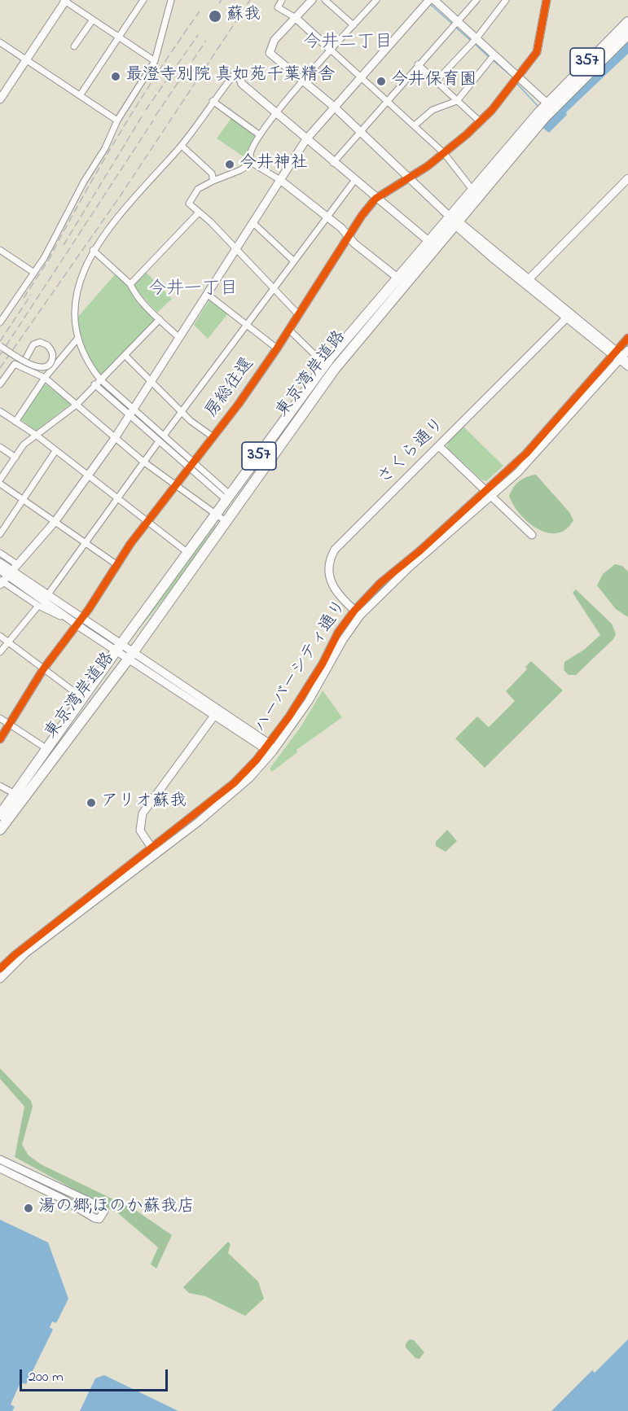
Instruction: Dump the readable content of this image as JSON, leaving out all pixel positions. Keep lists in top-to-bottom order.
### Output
{
  "streets": {
    "highway": ["357", "東京湾岸道路"],
    "street": ["房総往還", "さくら通り", "ハーバーシティ通り"]
  },
  "crossings": [
    ["さくら通り", "ハーバーシティ通り"]
  ],
  "districts": ["今井二丁目", "今井一丁目"],
  "places": [
    "蘇我",
    "最澄寺別院 真如苑千葉精舎",
    "今井保育園",
    "今井神社",
    "アリオ蘇我",
    "湯の郷;ほのか蘇我店"
  ],
  "scale_bar": "200 m"
}
